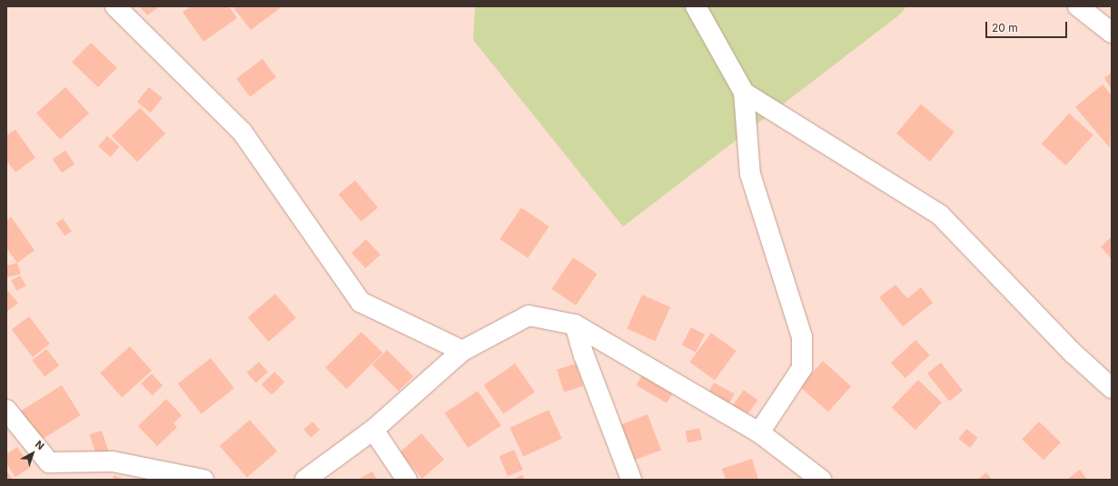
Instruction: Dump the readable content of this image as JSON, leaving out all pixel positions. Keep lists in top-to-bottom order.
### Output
{
  "scale_bar": "20 m",
  "north": "top right"
}
